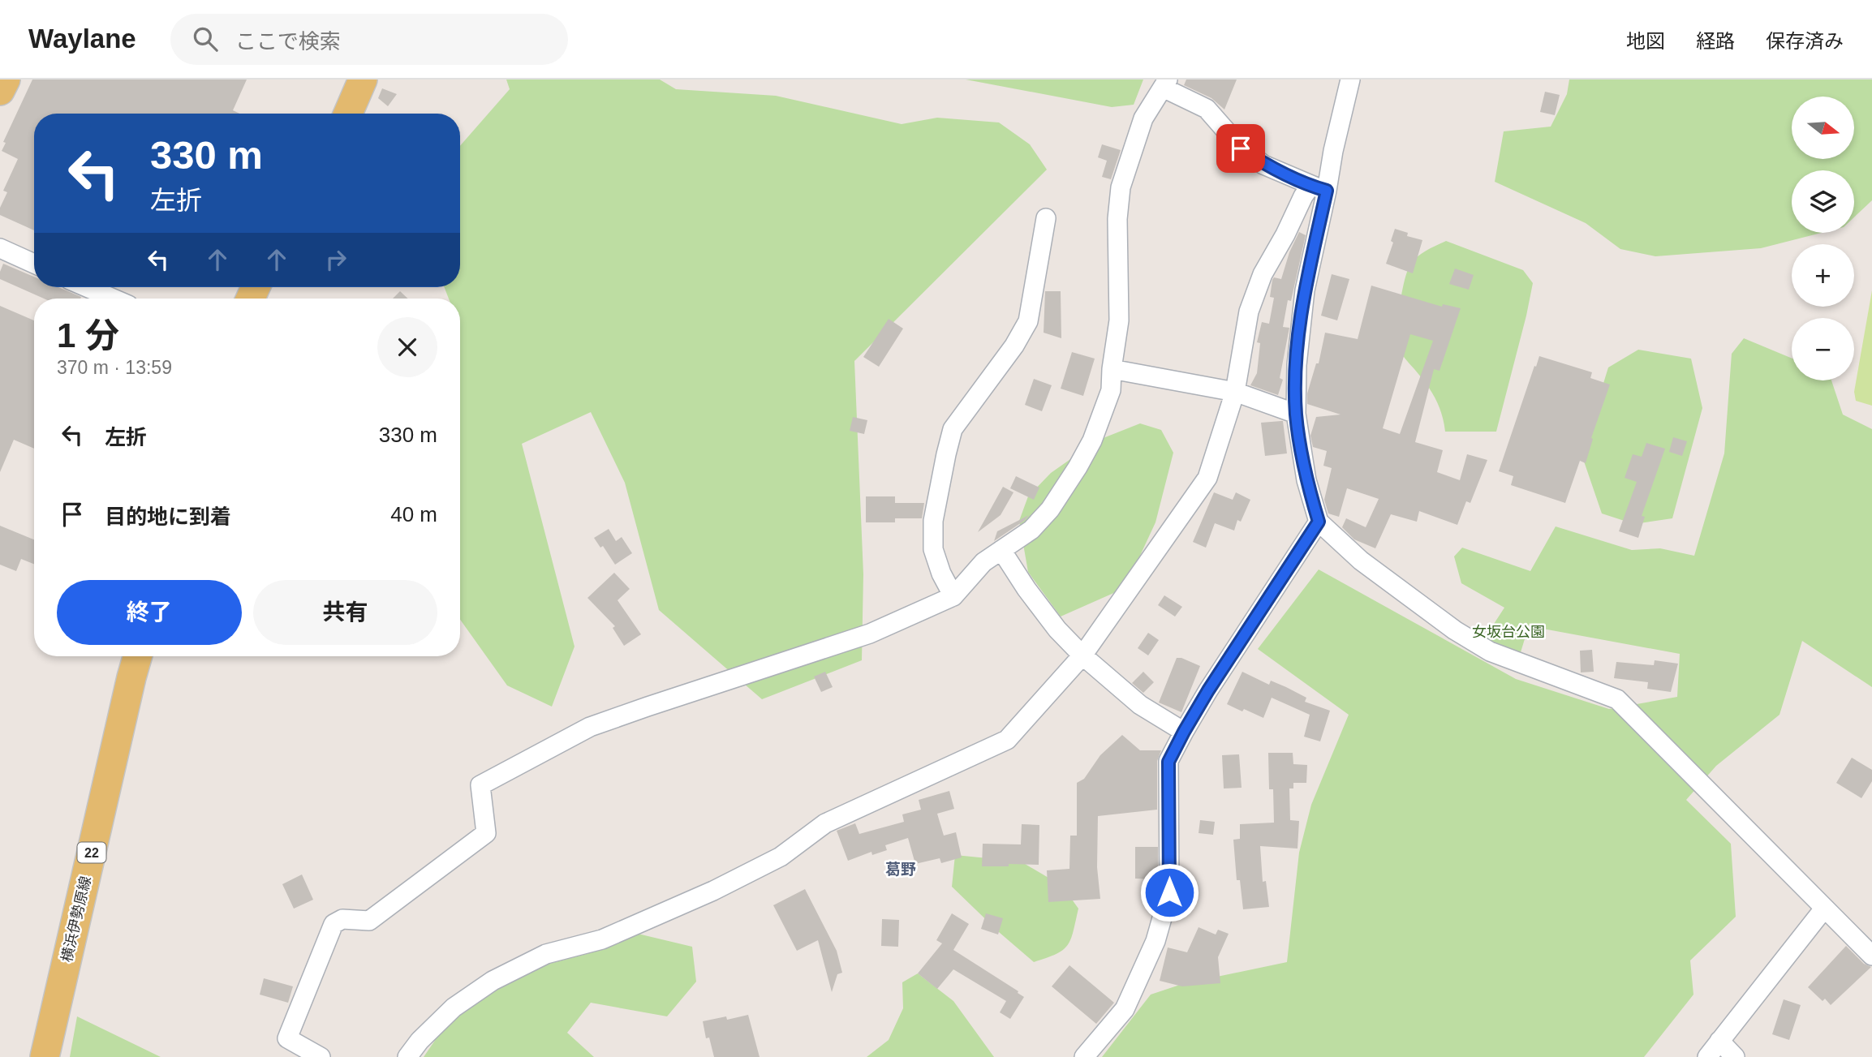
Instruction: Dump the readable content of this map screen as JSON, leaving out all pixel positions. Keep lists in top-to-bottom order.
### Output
{
  "streets": {
    "main road": ["22", "横浜伊勢原線"]
  },
  "districts": ["葛野"],
  "parks": ["女坂台公園"],
  "north": "right",
  "page": {
    "header": "Waylane",
    "search": "ここで検索",
    "nav": ["地図", "経路", "保存済み"],
    "map_buttons": ["+", "−"],
    "turn": ["330 m", "左折"],
    "heading": ["1 分", "370 m · 13:59"],
    "list": [
      {
        "name": "左折",
        "value": "330 m"
      },
      {
        "name": "目的地に到着",
        "value": "40 m"
      }
    ],
    "buttons": ["終了", "共有"]
  }
}
